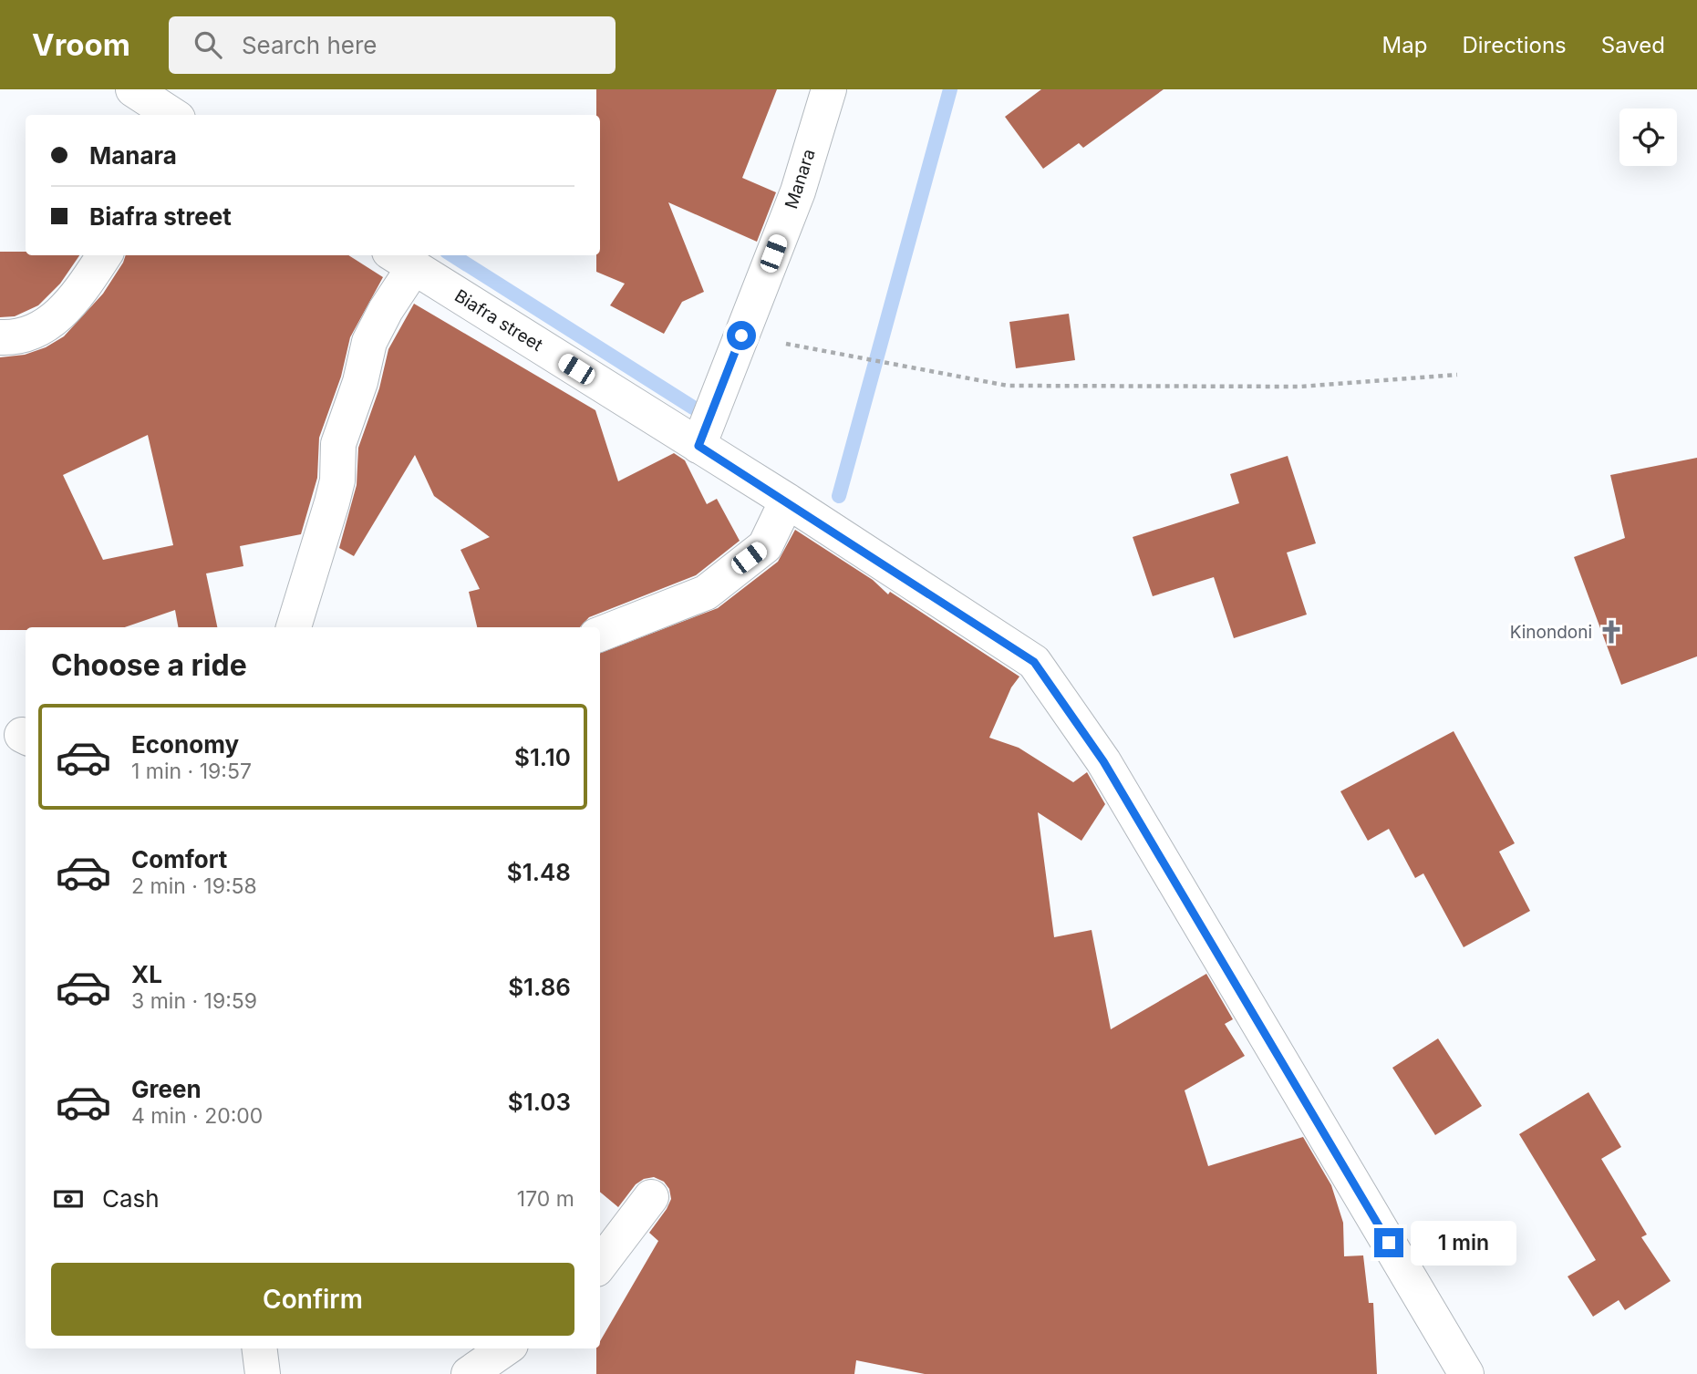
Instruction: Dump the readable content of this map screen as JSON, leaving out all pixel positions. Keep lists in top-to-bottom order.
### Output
{
  "streets": {
    "street": ["Manara", "Biafra street"]
  },
  "crossings": [
    ["Manara", "Biafra street"]
  ],
  "places": {
    "church": ["Kinondoni"]
  },
  "page": {
    "header": "Vroom",
    "search": "Search here",
    "nav": ["Map", "Directions", "Saved"],
    "banner": ["Manara", "Biafra street"],
    "heading": "Choose a ride",
    "list": [
      {
        "name": "Economy",
        "note": "1 min · 19:57",
        "value": "$1.10"
      },
      {
        "name": "Comfort",
        "note": "2 min · 19:58",
        "value": "$1.48"
      },
      {
        "name": "XL",
        "note": "3 min · 19:59",
        "value": "$1.86"
      },
      {
        "name": "Green",
        "note": "4 min · 20:00",
        "value": "$1.03"
      }
    ],
    "pay": ["Cash", "170 m"],
    "bubble": "1 min",
    "buttons": "Confirm"
  }
}
